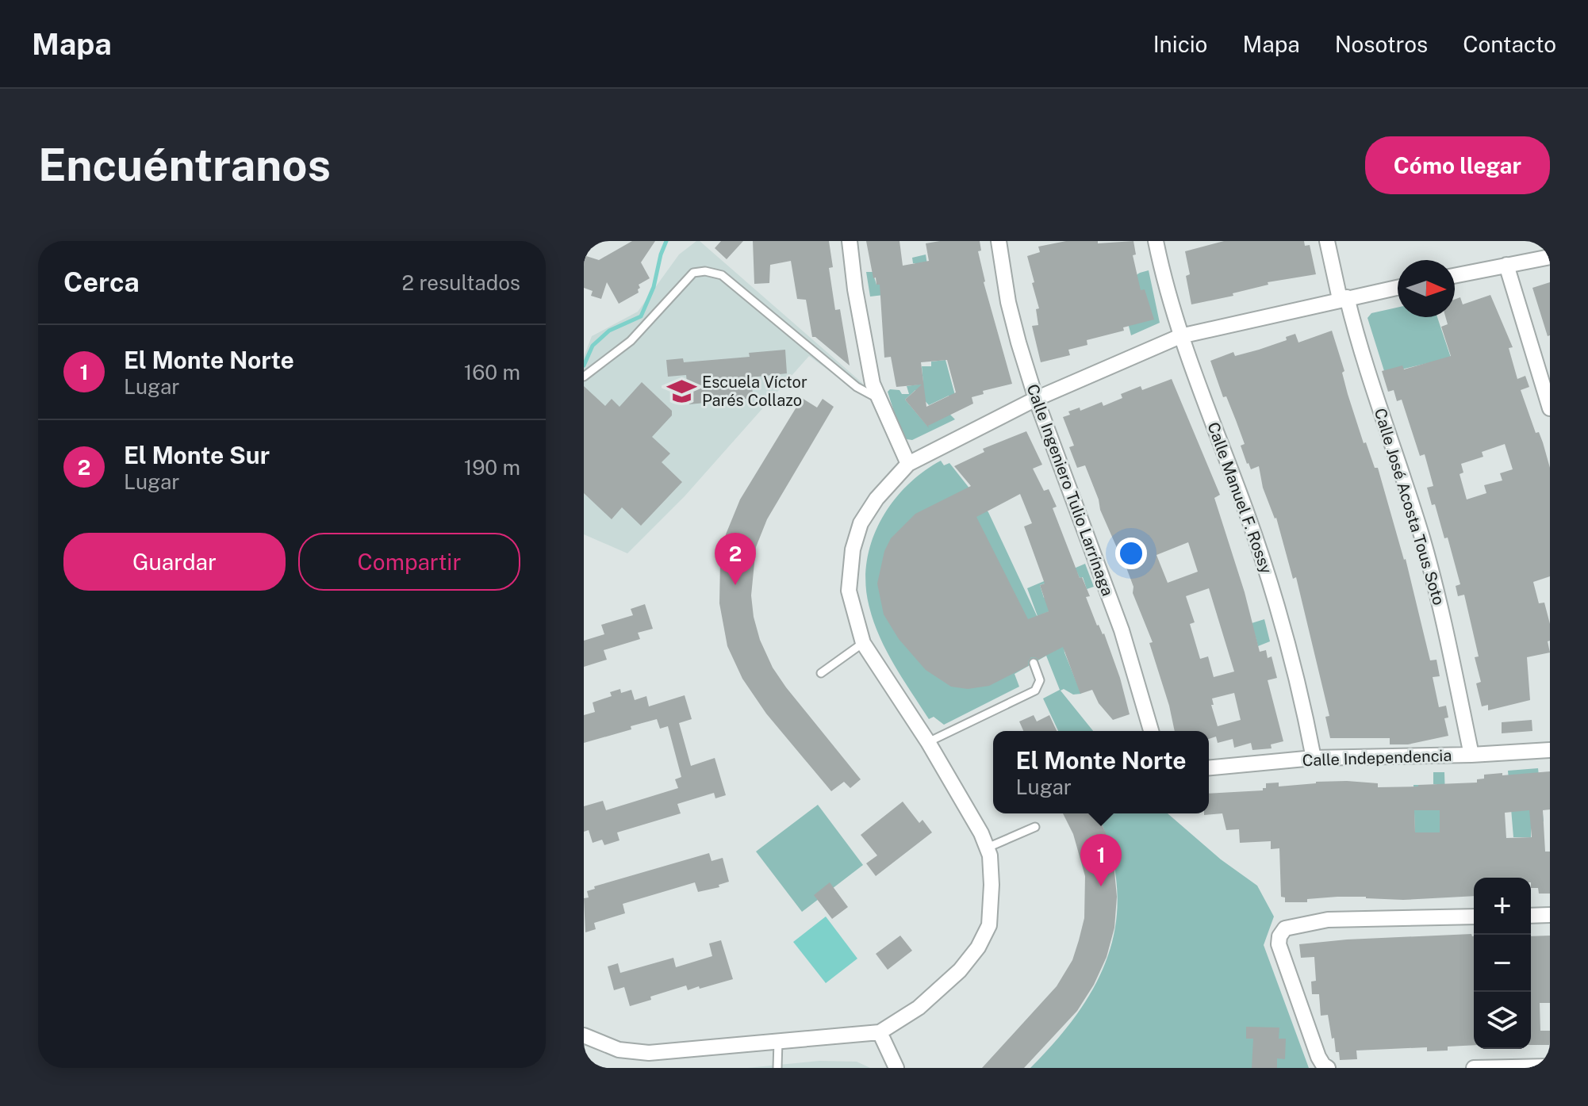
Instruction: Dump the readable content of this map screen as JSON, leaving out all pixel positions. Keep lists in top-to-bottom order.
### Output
{
  "streets": {
    "street": [
      "Calle Ingeniero Tulio Larrínaga",
      "Calle Manuel F. Rossy",
      "Calle José Acosta Tous Soto",
      "Calle Independencia"
    ]
  },
  "crossings": [
    ["Calle Manuel F. Rossy", "Calle Independencia"],
    ["Calle José Acosta Tous Soto", "Calle Independencia"]
  ],
  "places": {
    "school or university": ["Escuela Víctor Parés Collazo"]
  },
  "north": "right",
  "page": {
    "header": "Mapa",
    "nav": [
      "Inicio",
      "Mapa",
      "Nosotros",
      "Contacto"
    ],
    "buttons": [
      "Cómo llegar",
      ["Guardar", "Compartir"]
    ],
    "title": "Encuéntranos",
    "heading": ["Cerca", "2 resultados"],
    "list": [
      {
        "mark": "1",
        "name": "El Monte Norte",
        "note": "Lugar",
        "value": "160 m"
      },
      {
        "mark": "2",
        "name": "El Monte Sur",
        "note": "Lugar",
        "value": "190 m"
      }
    ],
    "pins": ["2", "1"],
    "popup": ["El Monte Norte", "Lugar"],
    "map_buttons": ["+", "−"]
  }
}
